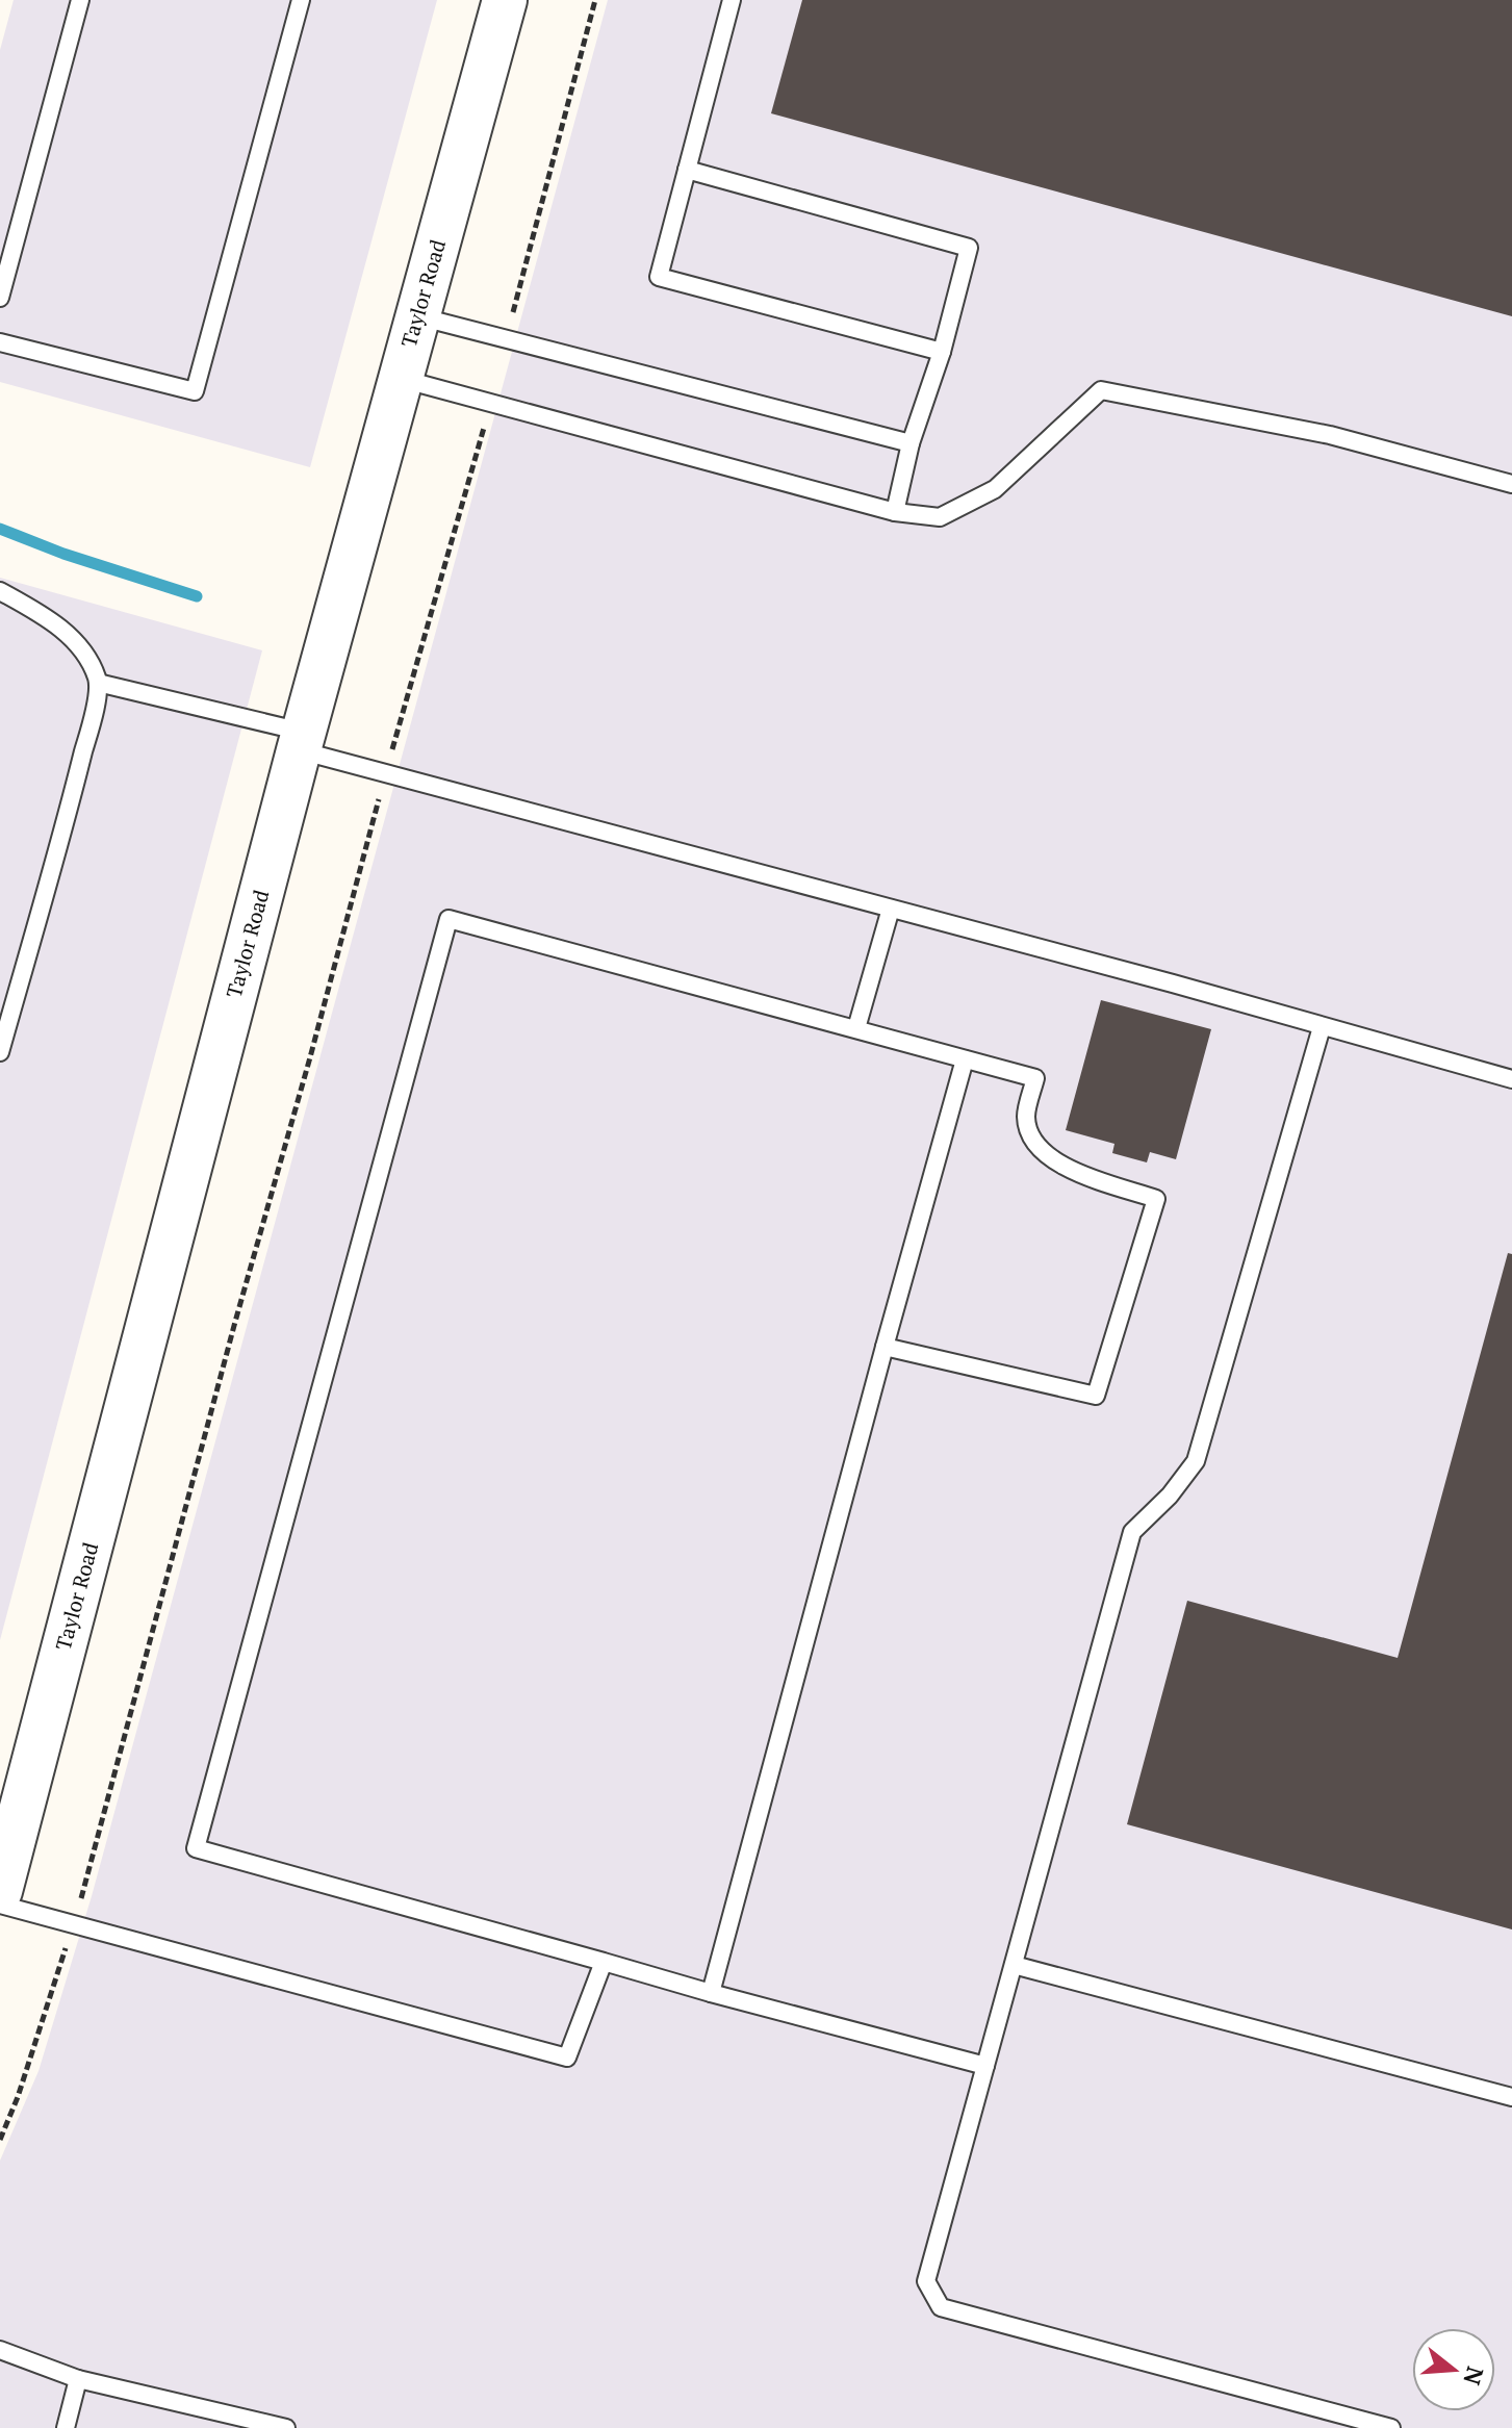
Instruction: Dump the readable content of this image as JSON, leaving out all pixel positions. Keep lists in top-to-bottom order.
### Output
{
  "streets": {
    "street": ["Taylor Road"]
  },
  "north": "right"
}
